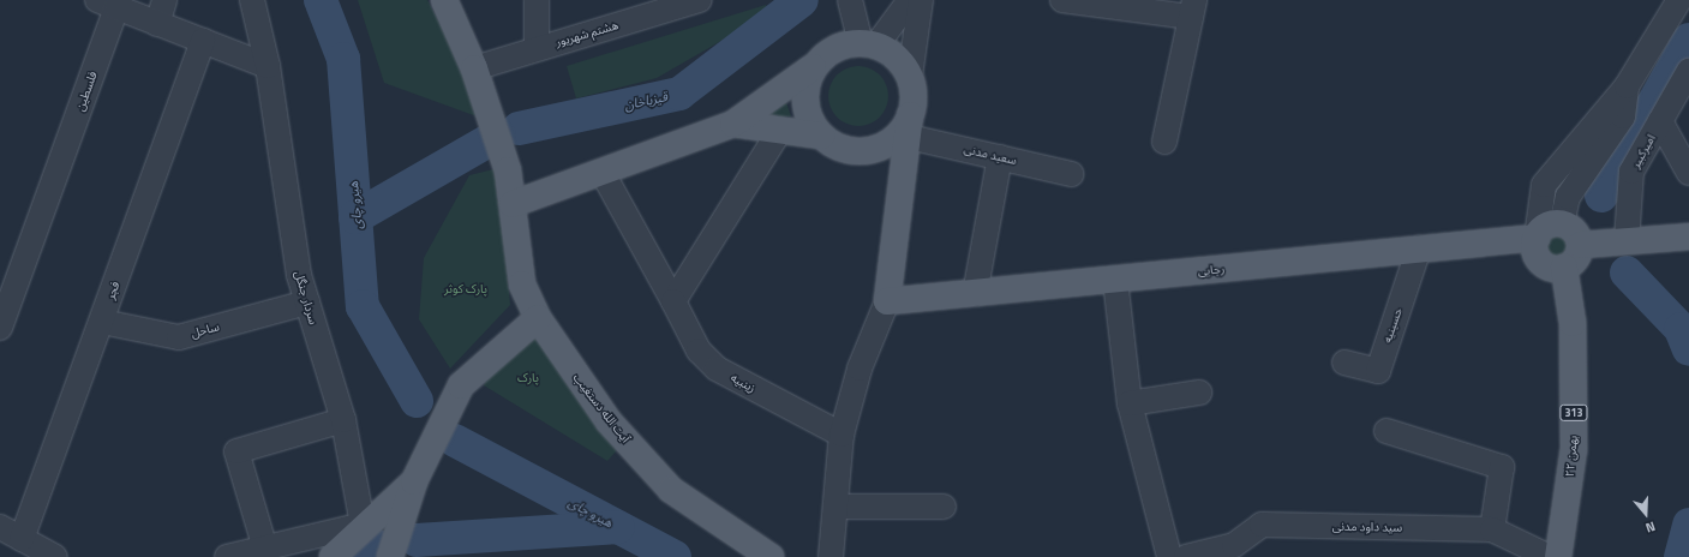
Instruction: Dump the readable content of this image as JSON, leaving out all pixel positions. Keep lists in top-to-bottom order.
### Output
{
  "streets": {
    "main road": [
      "رجایی",
      "آیت الله دستغیب",
      "313",
      "۲۲ بهمن"
    ],
    "street": [
      "هشتم شهریور",
      "فلسطین",
      "امیرکبیر",
      "سعید مدنی",
      "فجر",
      "سردار جنگل",
      "حسینیه",
      "ساحل",
      "زینبیه",
      "سید داود مدنی"
    ]
  },
  "crossings": [
    ["هشتم شهریور", "آیت الله دستغیب"],
    ["فلسطین", "فجر"],
    ["فلسطین", "سردار جنگل"],
    ["رجایی", "حسینیه"],
    ["رجایی", "۲۲ بهمن"],
    ["فجر", "ساحل"],
    ["سردار جنگل", "ساحل"]
  ],
  "water": ["قیزباخان", "هیرو چای"],
  "parks": ["پارک کوثر", "پارک"],
  "north": "bottom"
}
